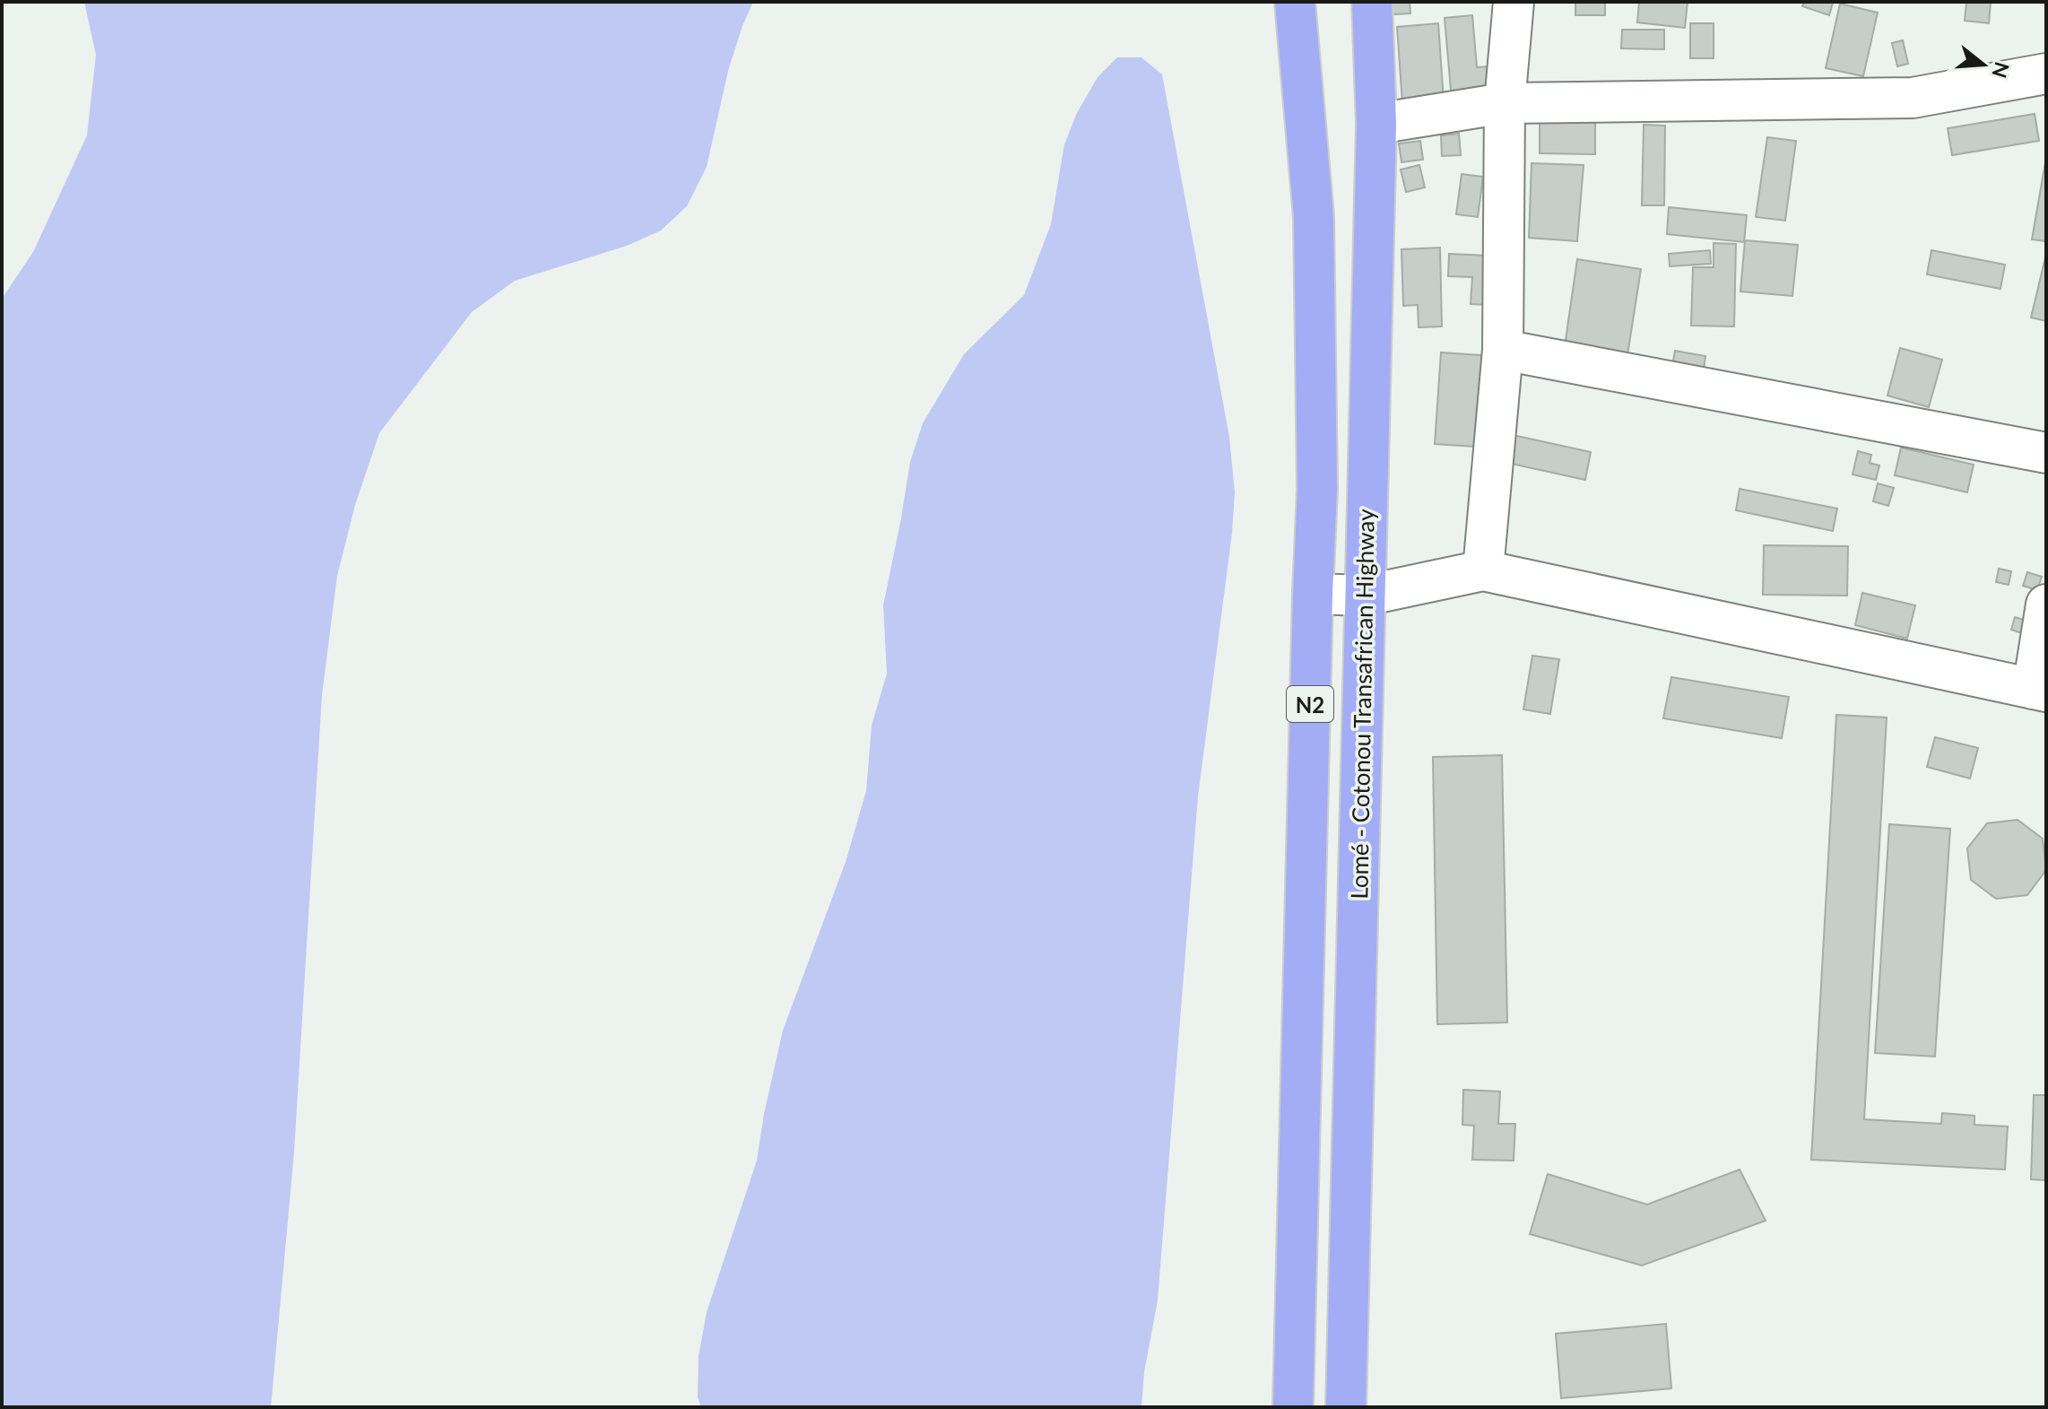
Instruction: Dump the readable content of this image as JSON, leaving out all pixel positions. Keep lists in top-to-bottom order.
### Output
{
  "streets": {
    "highway": ["N2", "Lomé - Cotonou Transafrican Highway"]
  },
  "north": "right"
}
